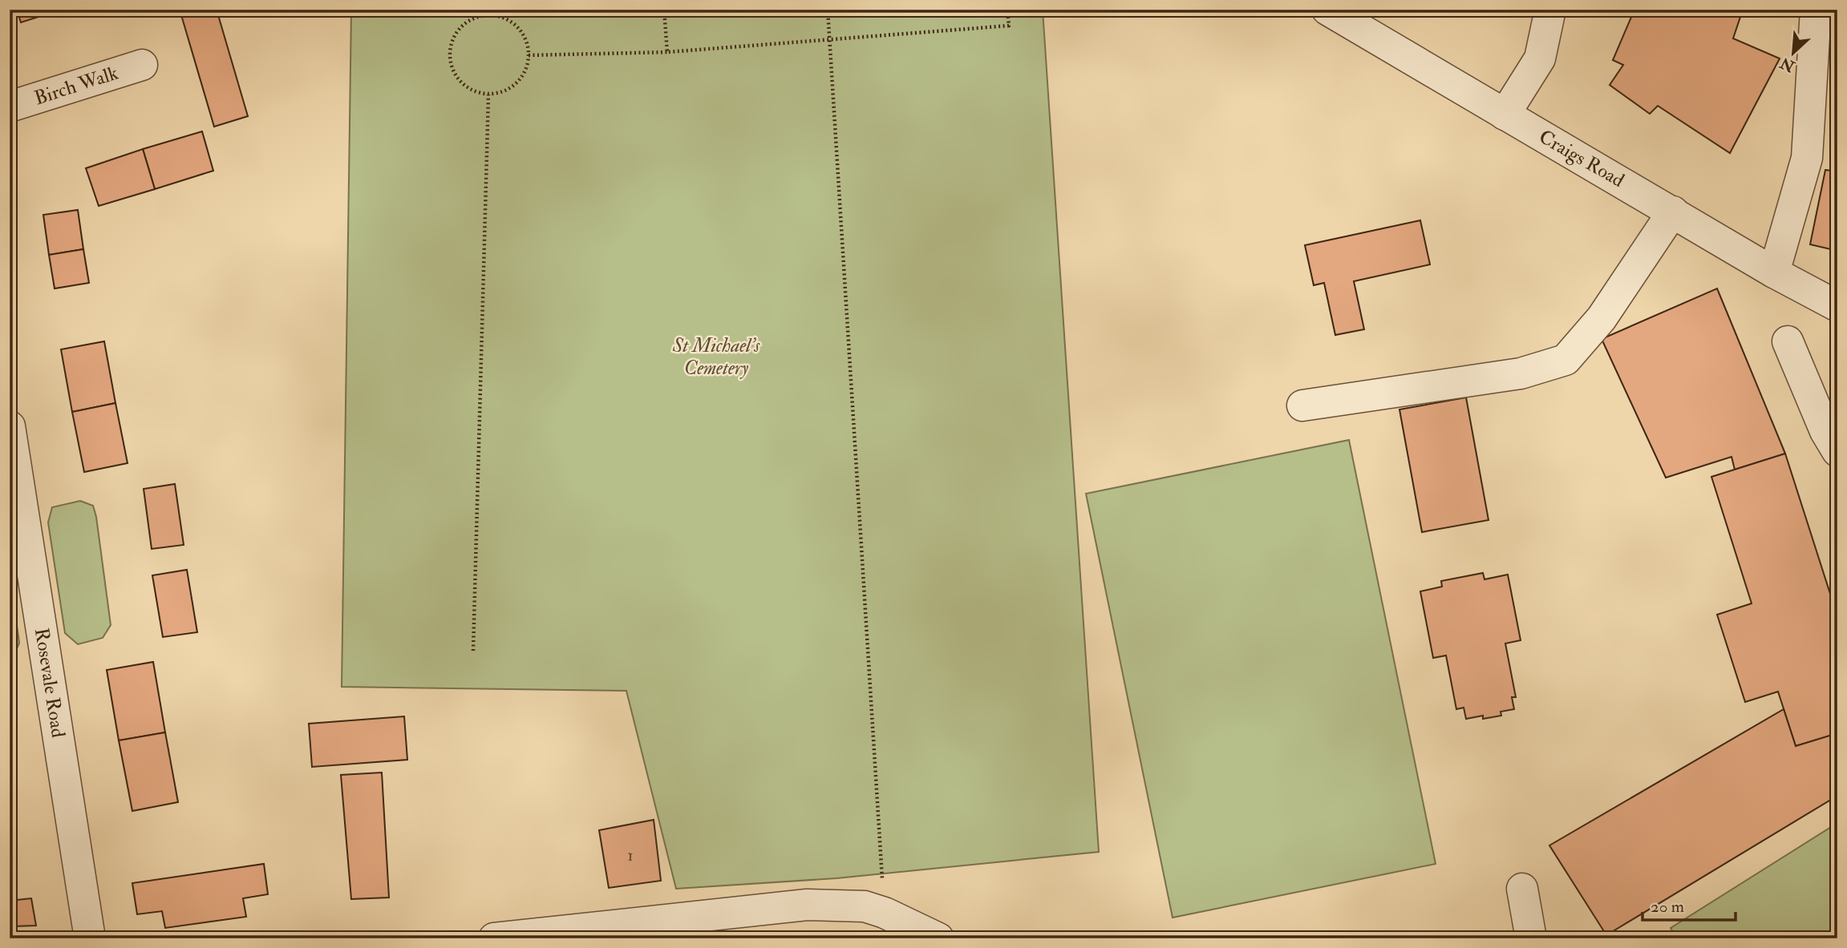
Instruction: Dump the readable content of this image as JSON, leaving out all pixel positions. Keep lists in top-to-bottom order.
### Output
{
  "streets": {
    "street": ["Birch Walk", "Craigs Road", "Rosevale Road"]
  },
  "parks": ["St Michael's Cemetery"],
  "house_numbers": ["1"],
  "scale_bar": "20 m",
  "north": "bottom left"
}
